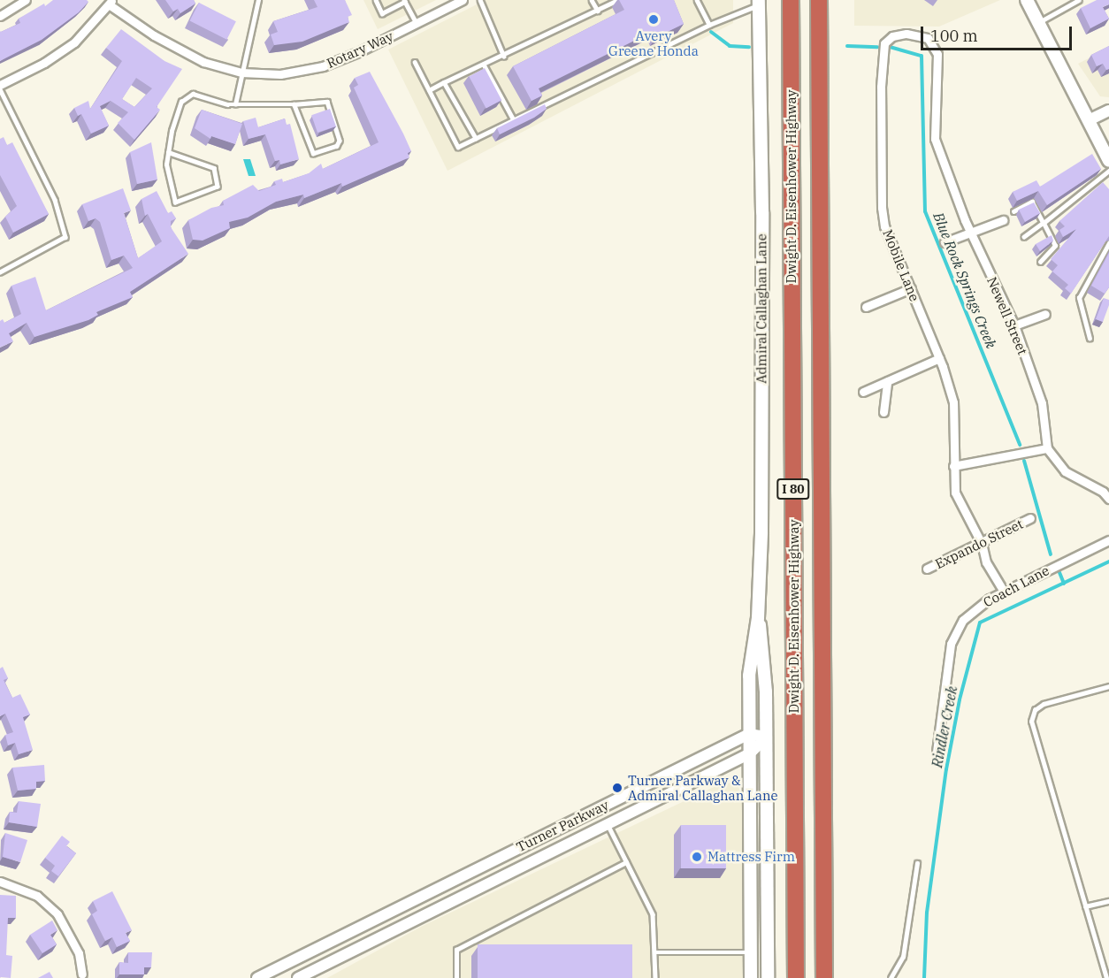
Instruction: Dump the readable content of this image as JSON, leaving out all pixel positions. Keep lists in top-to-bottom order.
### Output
{
  "streets": {
    "highway": ["Dwight D. Eisenhower Highway", "I 80"],
    "main road": ["Admiral Callaghan Lane"],
    "street": [
      "Rotary Way",
      "Mobile Lane",
      "Newell Street",
      "Expando Street",
      "Coach Lane",
      "Turner Parkway"
    ]
  },
  "crossings": [
    ["Mobile Lane", "Newell Street"],
    ["Mobile Lane", "Expando Street"],
    ["Mobile Lane", "Coach Lane"],
    ["Admiral Callaghan Lane", "Turner Parkway"]
  ],
  "water": ["Blue Rock Springs Creek", "Rindler Creek"],
  "places": ["Avery Greene Honda", "Turner Parkway & Admiral Callaghan Lane", "Mattress Firm"],
  "scale_bar": "100 m"
}
